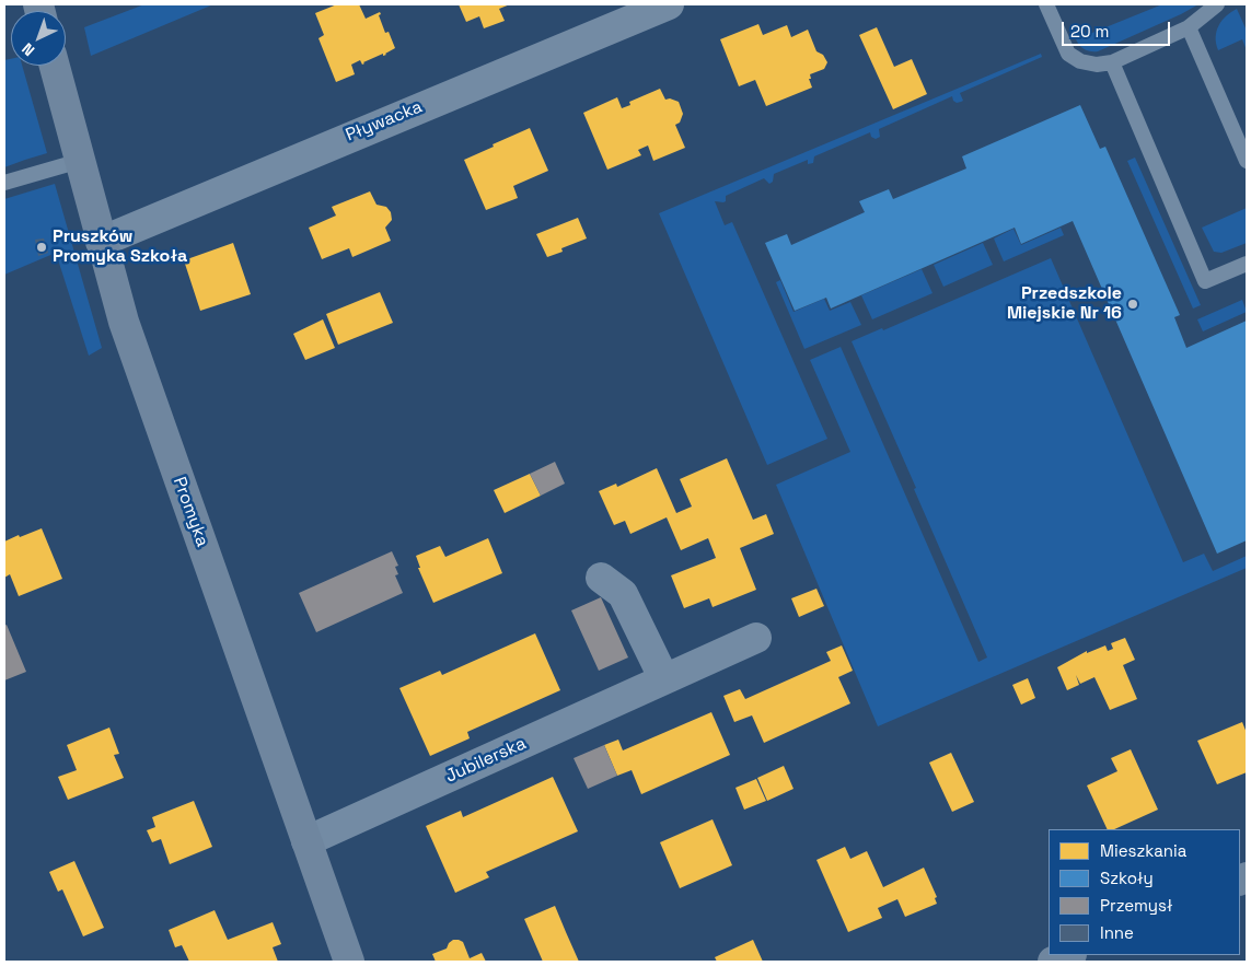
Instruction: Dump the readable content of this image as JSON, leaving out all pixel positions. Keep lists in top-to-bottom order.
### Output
{
  "streets": {
    "street": ["Pływacka", "Promyka", "Jubilerska"]
  },
  "crossings": [
    ["Pływacka", "Promyka"],
    ["Promyka", "Jubilerska"]
  ],
  "places": ["Pruszków Promyka Szkoła", "Przedszkole Miejskie Nr 16"],
  "legend": [
    "Mieszkania",
    "Szkoły",
    "Przemysł",
    "Inne"
  ],
  "scale_bar": "20 m",
  "north": "bottom left"
}
